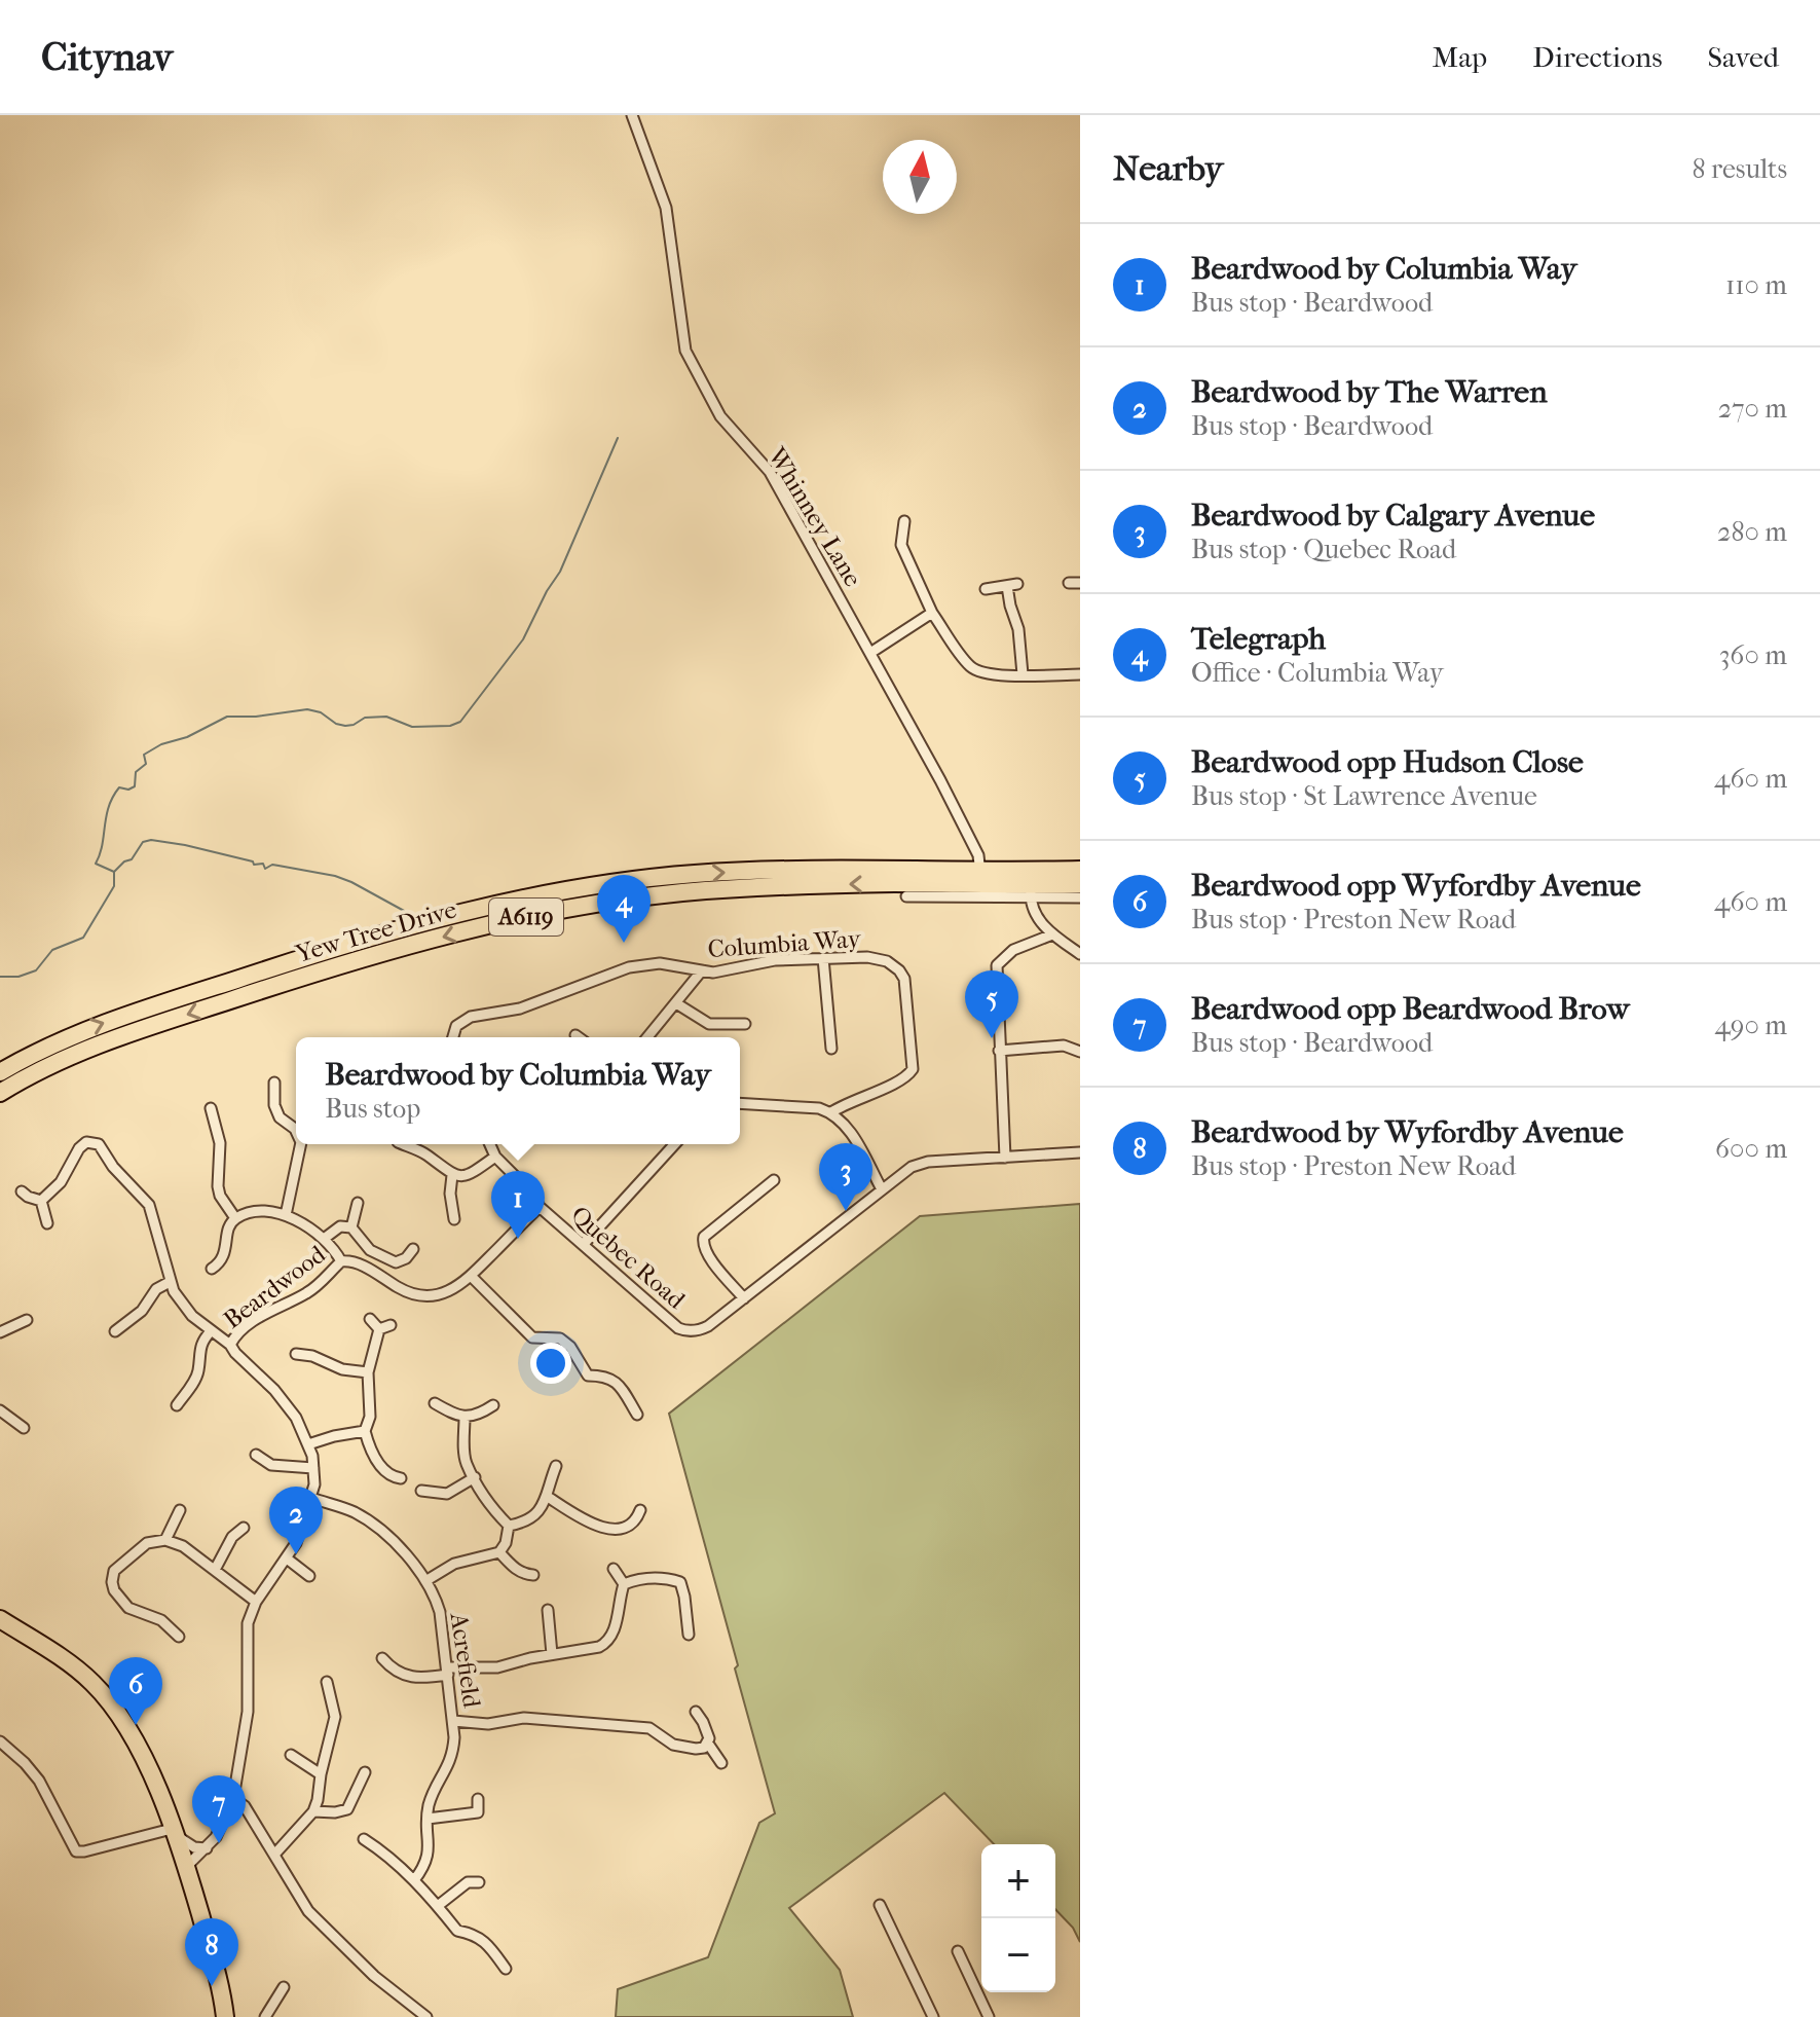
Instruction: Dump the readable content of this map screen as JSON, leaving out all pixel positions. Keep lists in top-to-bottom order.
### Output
{
  "streets": {
    "highway": ["A6119", "Yew Tree Drive"],
    "street": [
      "Whinney Lane",
      "Columbia Way",
      "Quebec Road",
      "Beardwood",
      "Acrefield"
    ]
  },
  "crossings": [
    ["Whinney Lane", "Yew Tree Drive"],
    ["Quebec Road", "Beardwood"],
    ["Beardwood", "Acrefield"]
  ],
  "north": "top",
  "page": {
    "header": "Citynav",
    "nav": ["Map", "Directions", "Saved"],
    "heading": ["Nearby", "8 results"],
    "list": [
      {
        "mark": "1",
        "name": "Beardwood by Columbia Way",
        "note": "Bus stop · Beardwood",
        "value": "110 m"
      },
      {
        "mark": "2",
        "name": "Beardwood by The Warren",
        "note": "Bus stop · Beardwood",
        "value": "270 m"
      },
      {
        "mark": "3",
        "name": "Beardwood by Calgary Avenue",
        "note": "Bus stop · Quebec Road",
        "value": "280 m"
      },
      {
        "mark": "4",
        "name": "Telegraph",
        "note": "Office · Columbia Way",
        "value": "360 m"
      },
      {
        "mark": "5",
        "name": "Beardwood opp Hudson Close",
        "note": "Bus stop · St Lawrence Avenue",
        "value": "460 m"
      },
      {
        "mark": "6",
        "name": "Beardwood opp Wyfordby Avenue",
        "note": "Bus stop · Preston New Road",
        "value": "460 m"
      },
      {
        "mark": "7",
        "name": "Beardwood opp Beardwood Brow",
        "note": "Bus stop · Beardwood",
        "value": "490 m"
      },
      {
        "mark": "8",
        "name": "Beardwood by Wyfordby Avenue",
        "note": "Bus stop · Preston New Road",
        "value": "600 m"
      }
    ],
    "pins": [
      "4",
      "5",
      "3",
      "1",
      "2",
      "6",
      "7",
      "8"
    ],
    "popup": ["Beardwood by Columbia Way", "Bus stop"],
    "map_buttons": ["+", "−"]
  }
}
